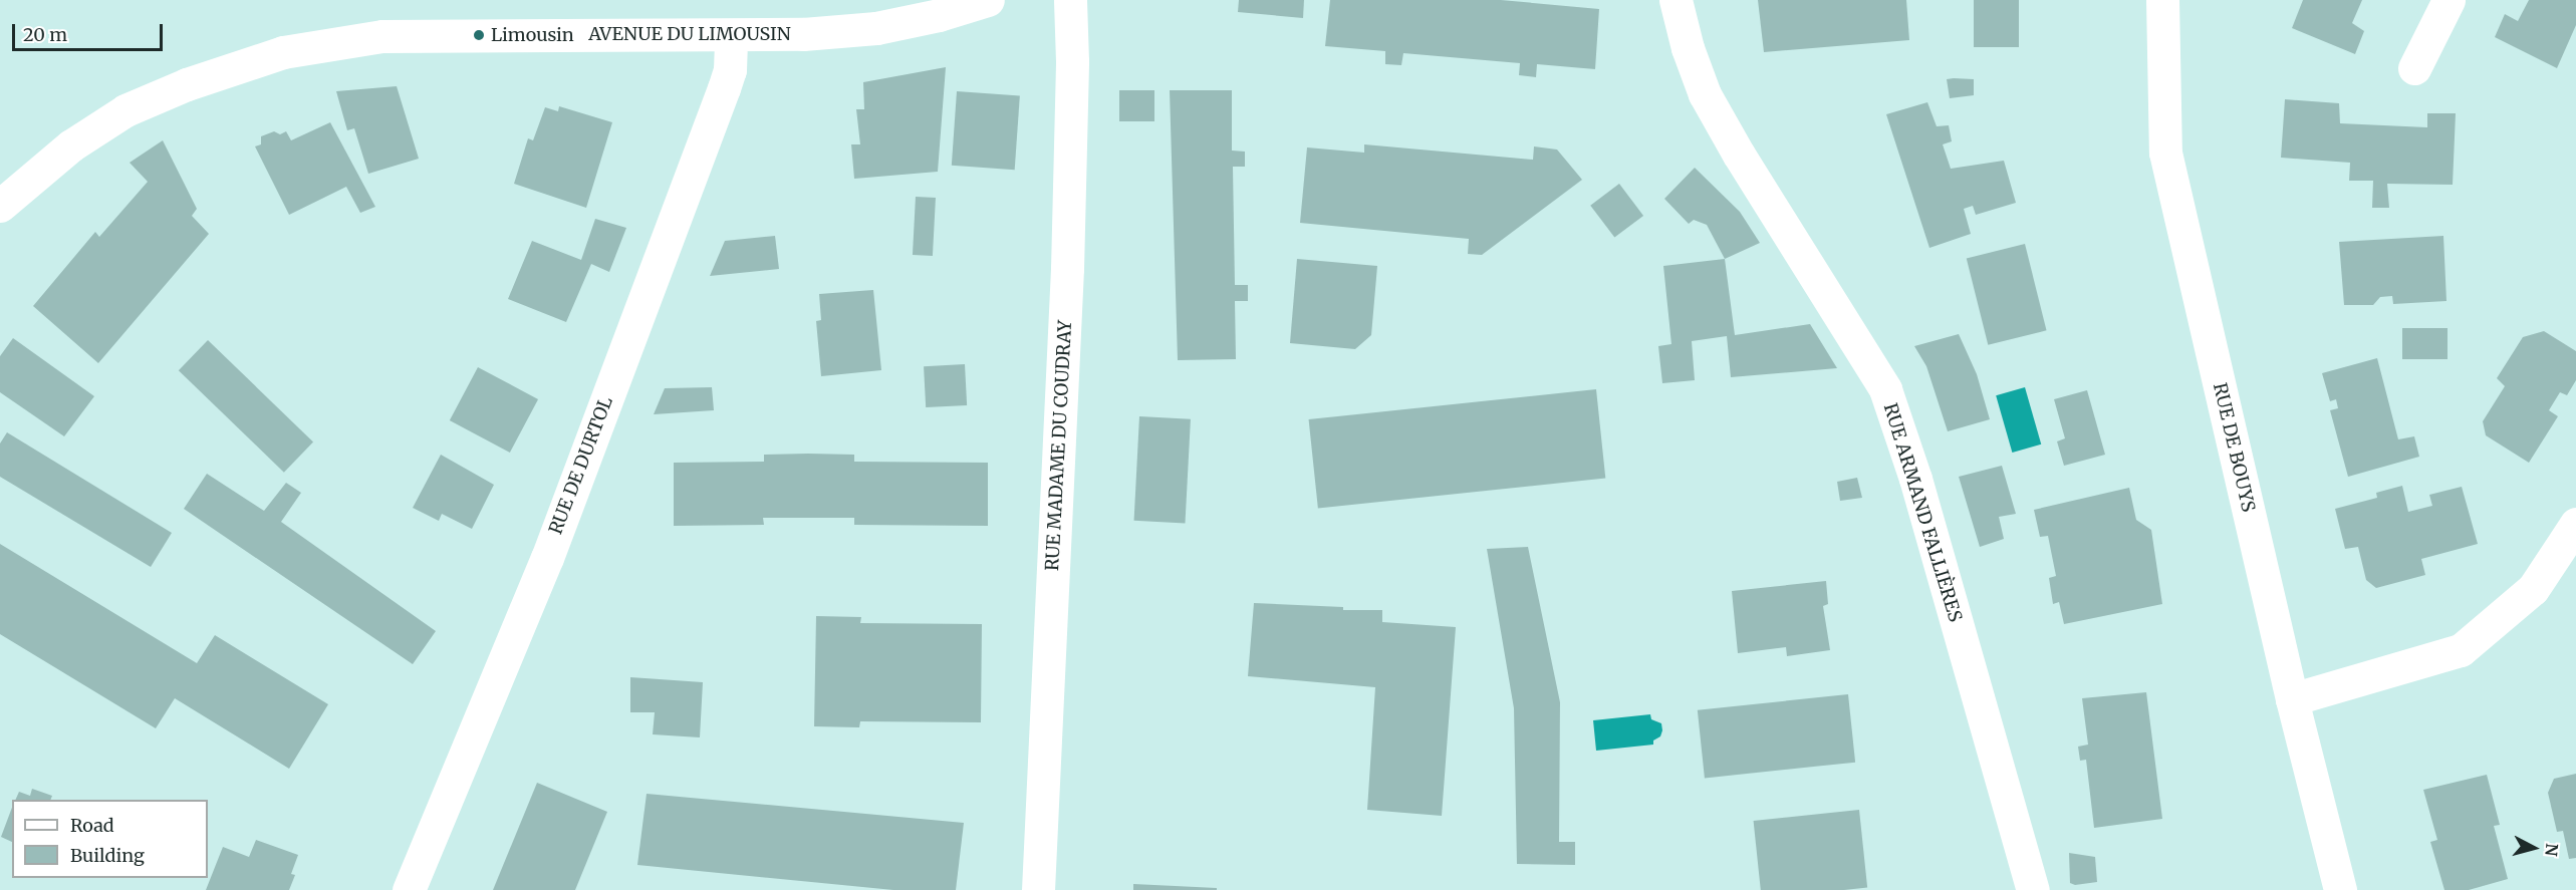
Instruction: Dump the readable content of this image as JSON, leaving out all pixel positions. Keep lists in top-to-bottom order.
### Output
{
  "streets": {
    "street": [
      "AVENUE DU LIMOUSIN",
      "RUE MADAME DU COUDRAY",
      "RUE DE BOUYS",
      "RUE DE DURTOL",
      "RUE ARMAND FALLIÈRES"
    ]
  },
  "crossings": [
    ["AVENUE DU LIMOUSIN", "RUE DE DURTOL"]
  ],
  "places": ["Limousin"],
  "legend": ["Road", "Building"],
  "scale_bar": "20 m",
  "north": "right"
}
